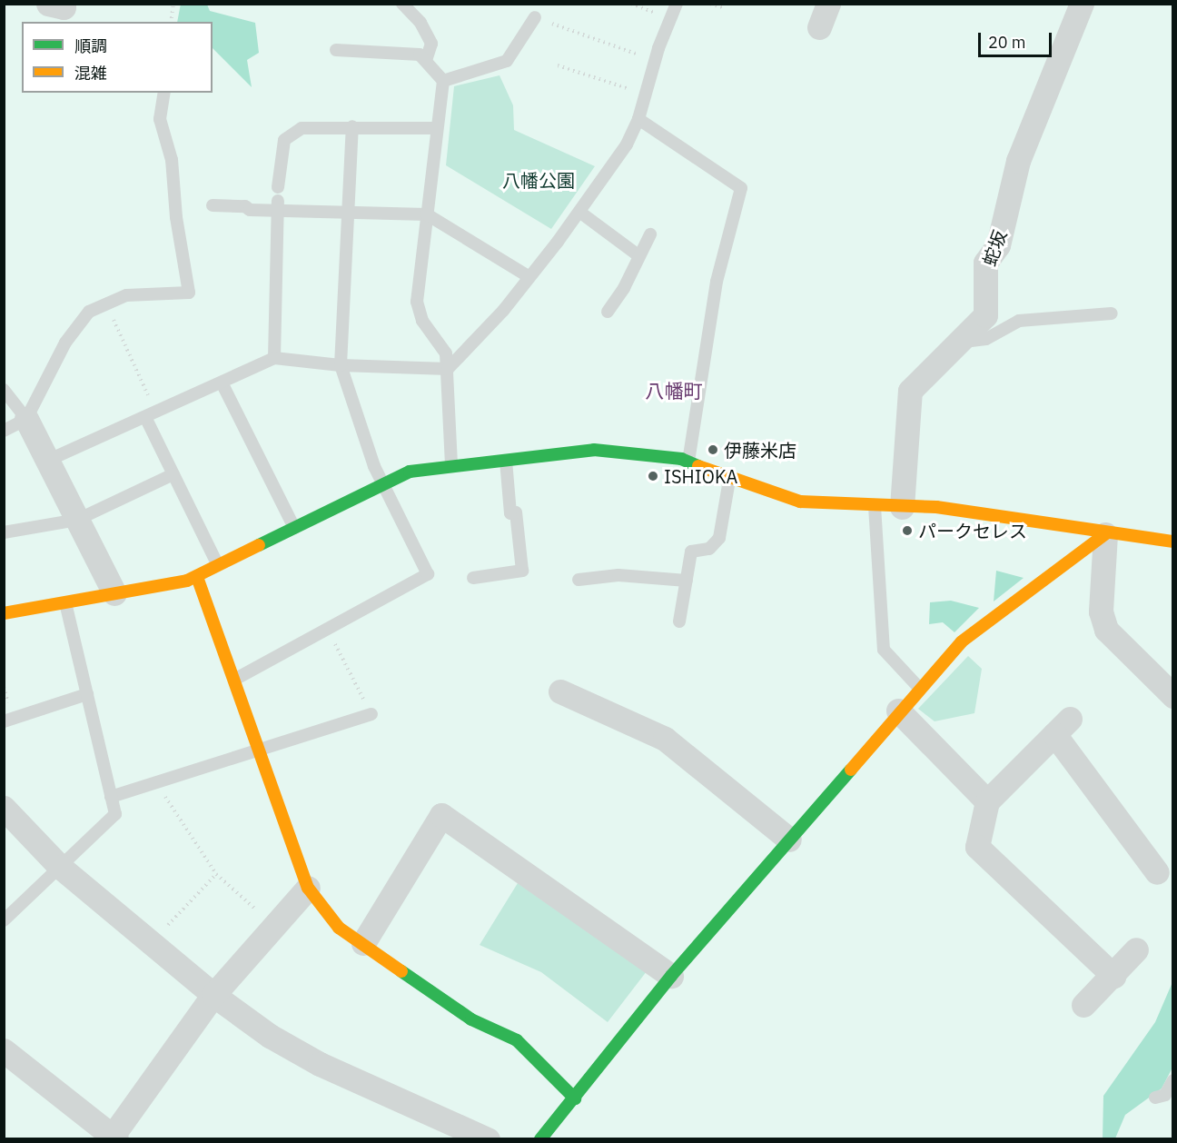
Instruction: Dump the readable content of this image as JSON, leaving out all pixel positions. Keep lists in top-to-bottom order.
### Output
{
  "streets": {
    "street": ["蛇坂"]
  },
  "districts": ["八幡町"],
  "parks": ["八幡公園"],
  "places": ["伊藤米店", "ISHIOKA", "パークセレス"],
  "legend": ["順調", "混雑"],
  "scale_bar": "20 m"
}
